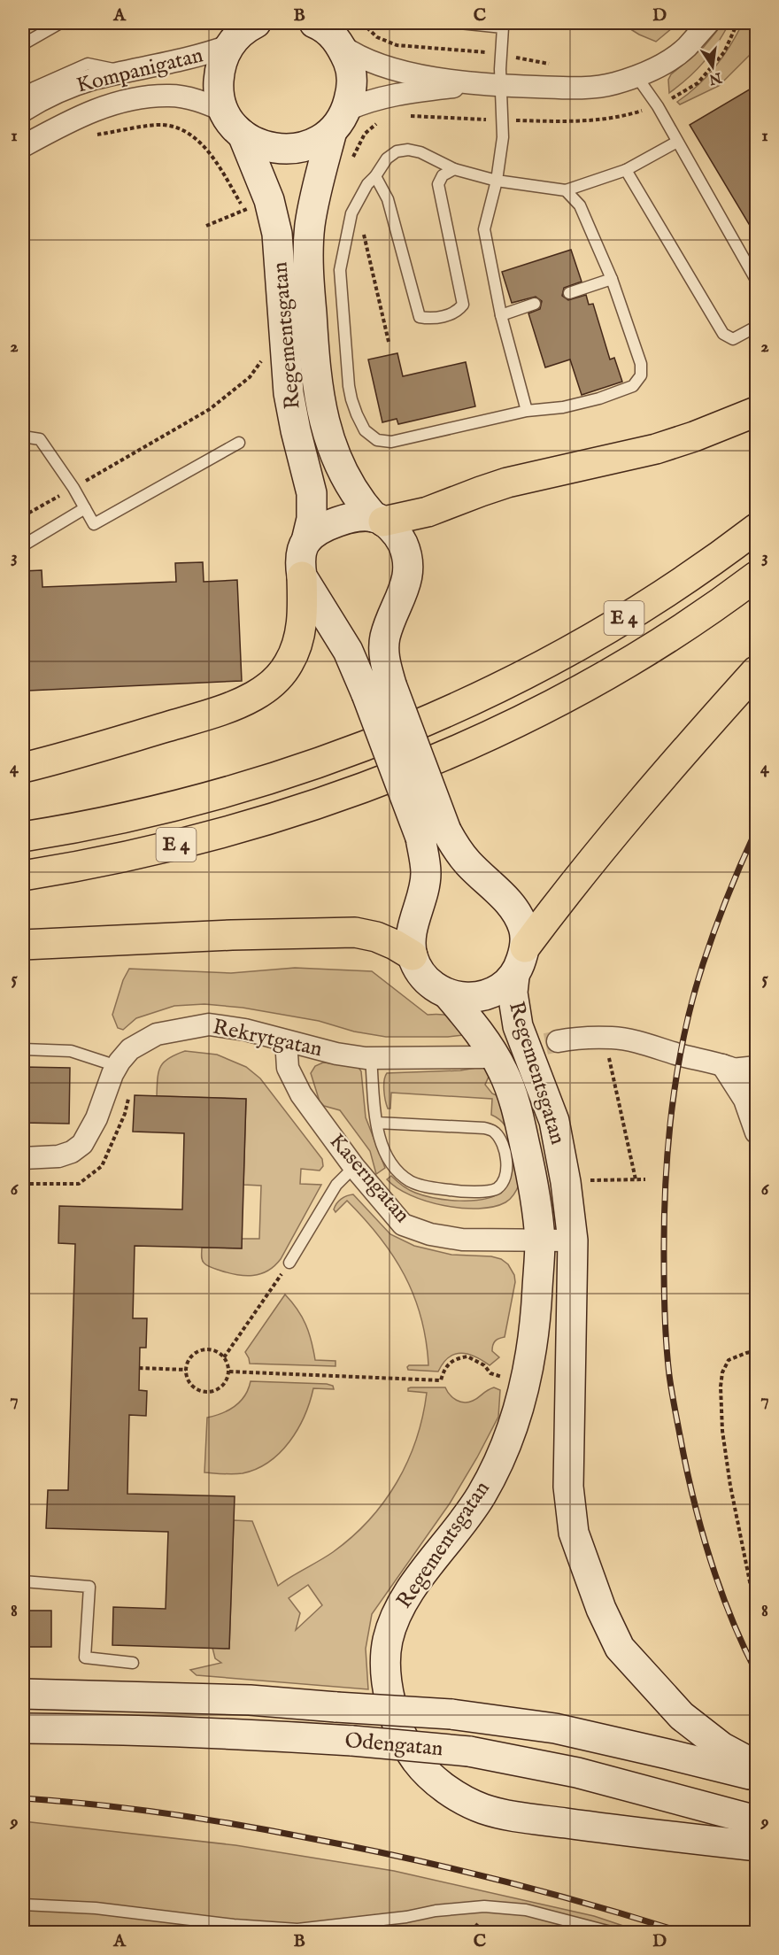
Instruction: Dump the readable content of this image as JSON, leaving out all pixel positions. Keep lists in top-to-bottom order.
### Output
{
  "streets": {
    "highway": ["E 4"],
    "street": [
      "Kompanigatan",
      "Regementsgatan",
      "Rekrytgatan",
      "Kaserngatan",
      "Odengatan"
    ]
  },
  "crossings": [
    ["Regementsgatan", "Kaserngatan"],
    ["Rekrytgatan", "Kaserngatan"]
  ],
  "north": "bottom",
  "grid": {
    "columns": [
      "A",
      "B",
      "C",
      "D"
    ],
    "rows": [
      "1",
      "2",
      "3",
      "4",
      "5",
      "6",
      "7",
      "8",
      "9"
    ]
  }
}
